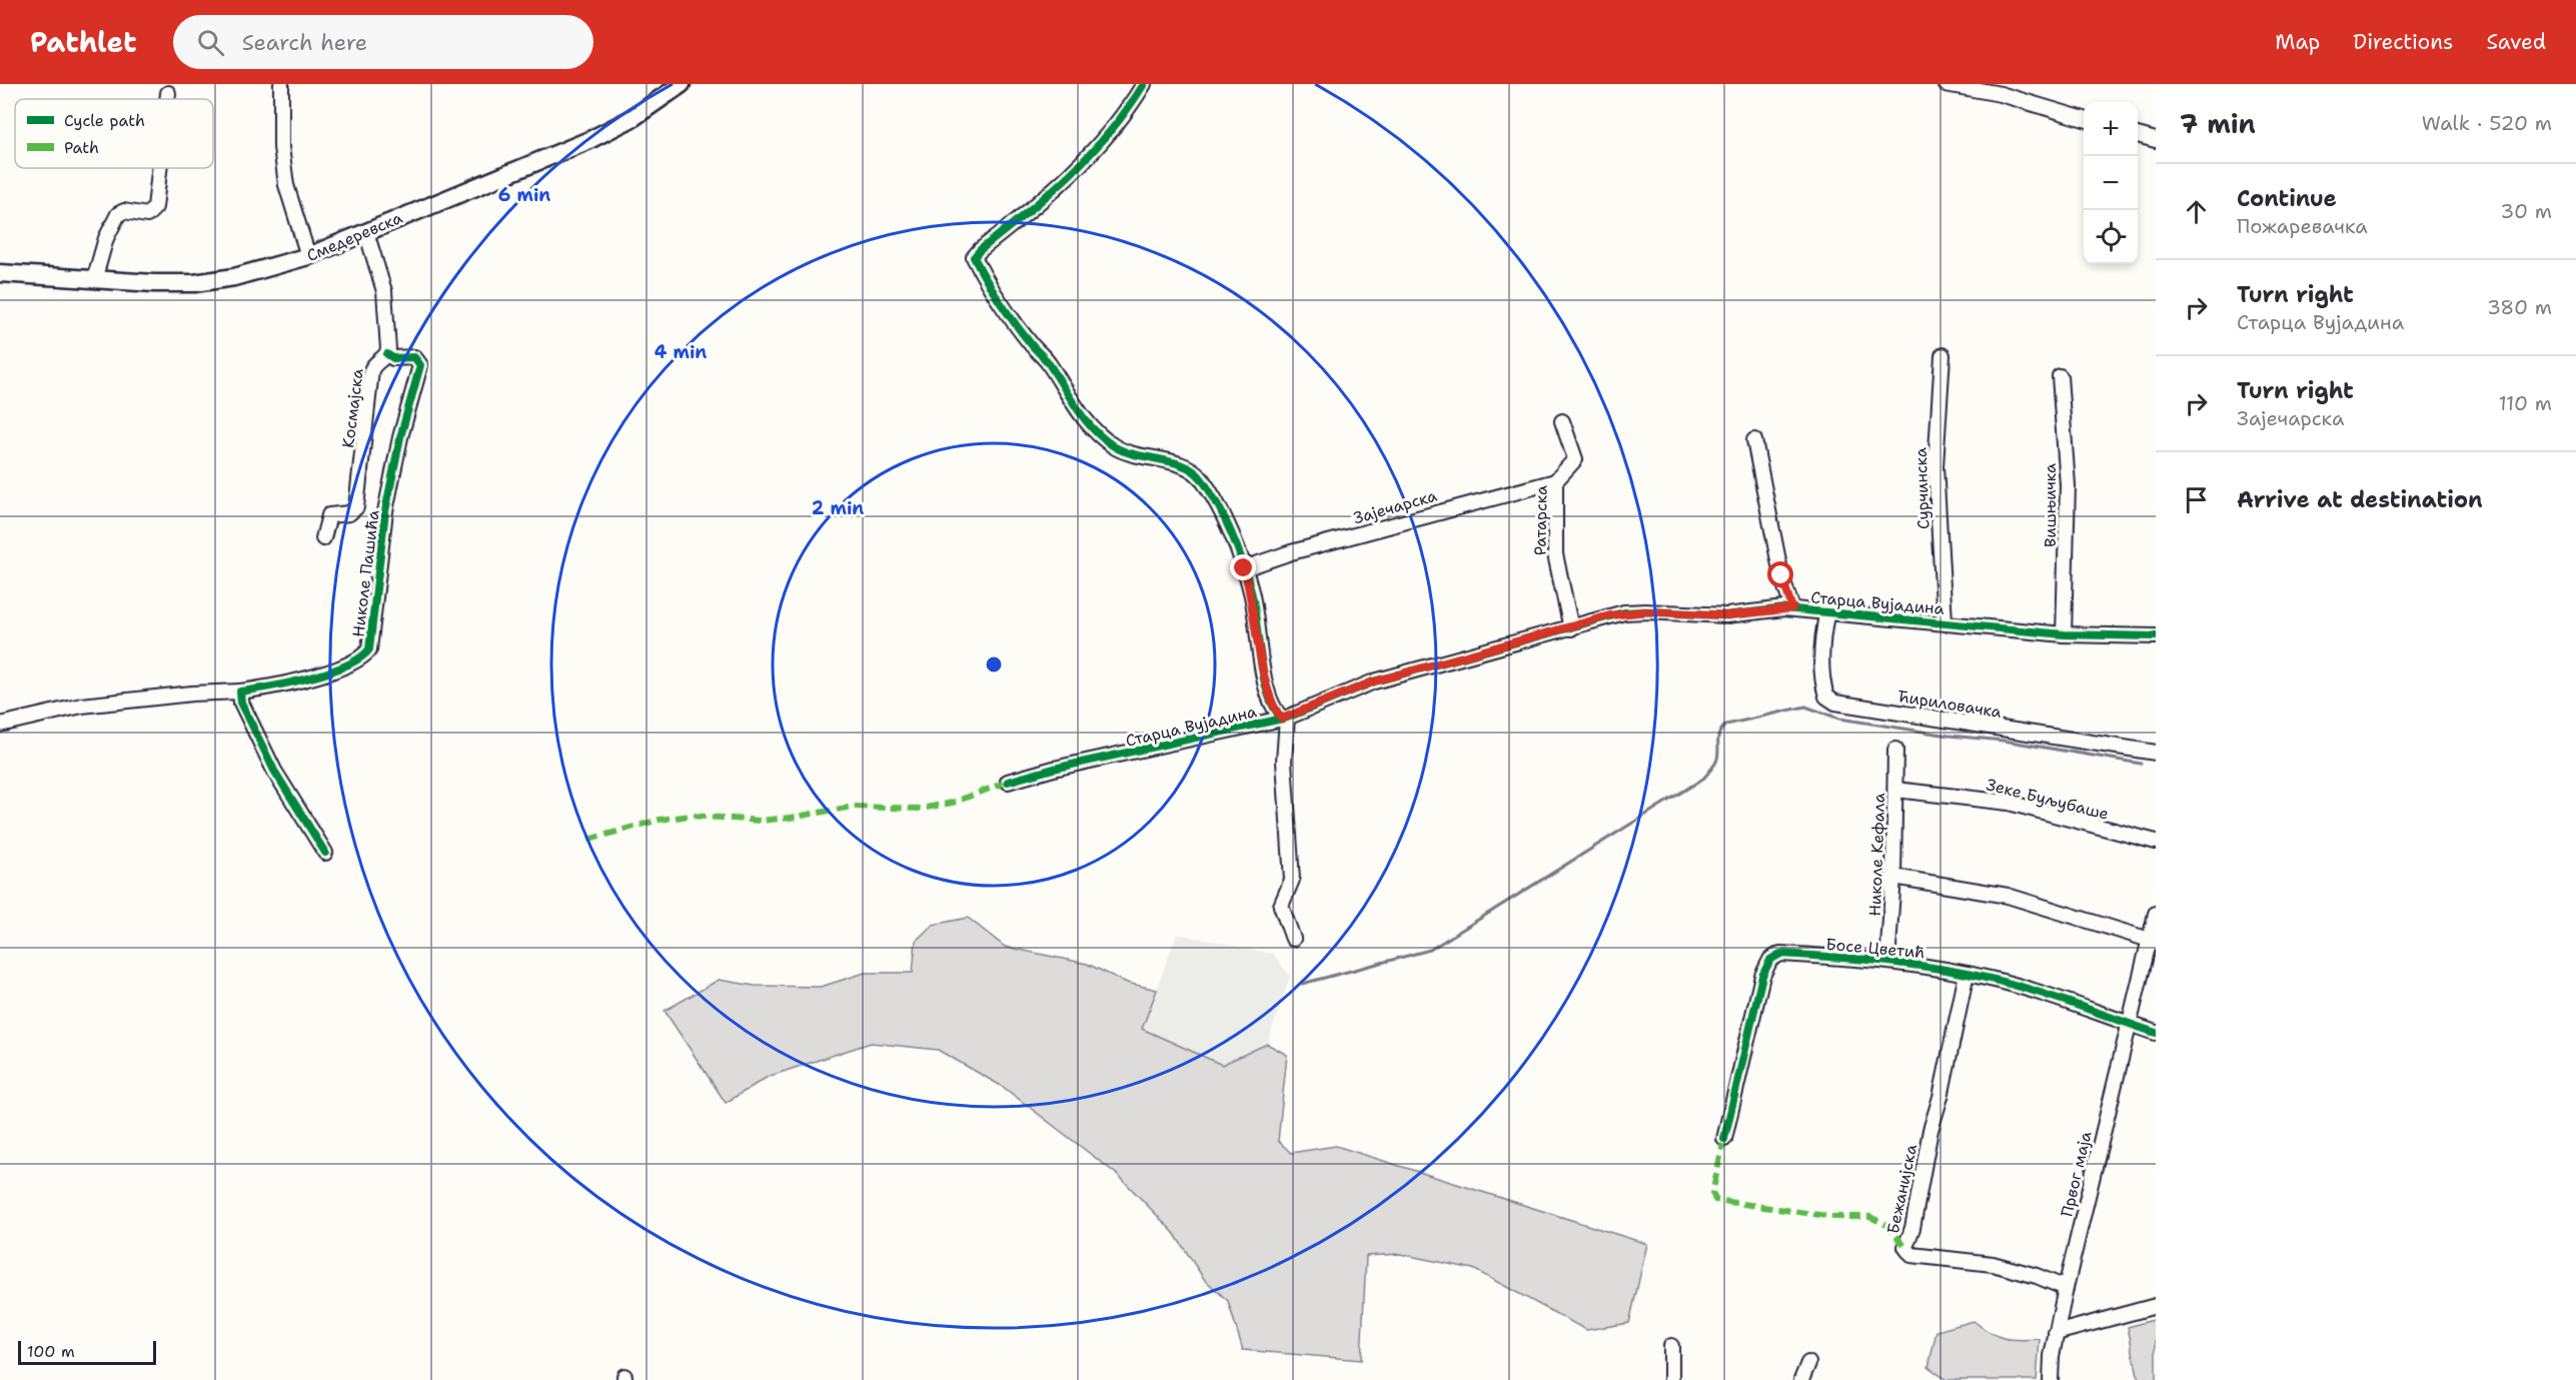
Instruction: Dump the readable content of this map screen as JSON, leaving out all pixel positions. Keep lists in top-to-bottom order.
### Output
{
  "streets": {
    "main road": ["Смедеревска"],
    "street": [
      "Космајска",
      "Сурчинска",
      "Вишњичка",
      "Зајечарска",
      "Ратарска",
      "Николе Пашића",
      "Старца Вујадина",
      "Ћириловачка",
      "Зеке Буљубаше",
      "Николе Кефала",
      "Босе Цветић",
      "Првог маја",
      "Бежанијска"
    ]
  },
  "crossings": [
    ["Космајска", "Николе Пашића"],
    ["Сурчинска", "Старца Вујадина"],
    ["Вишњичка", "Старца Вујадина"],
    ["Зајечарска", "Ратарска"],
    ["Ратарска", "Старца Вујадина"],
    ["Старца Вујадина", "Ћириловачка"],
    ["Зеке Буљубаше", "Николе Кефала"],
    ["Николе Кефала", "Босе Цветић"],
    ["Босе Цветић", "Првог маја"],
    ["Босе Цветић", "Бежанијска"],
    ["Првог маја", "Бежанијска"]
  ],
  "legend": ["Cycle path", "Path"],
  "scale_bar": "100 m",
  "page": {
    "header": "Pathlet",
    "search": "Search here",
    "nav": ["Map", "Directions", "Saved"],
    "heading": ["7 min", "Walk · 520 m"],
    "map_buttons": ["+", "−"],
    "list": [
      ["Continue", "Пожаревачка", "30 m"],
      ["Turn right", "Старца Вујадина", "380 m"],
      ["Turn right", "Зајечарска", "110 m"],
      "Arrive at destination"
    ],
    "scale": "100 m"
  },
  "rings": ["6 min", "4 min", "2 min"]
}
